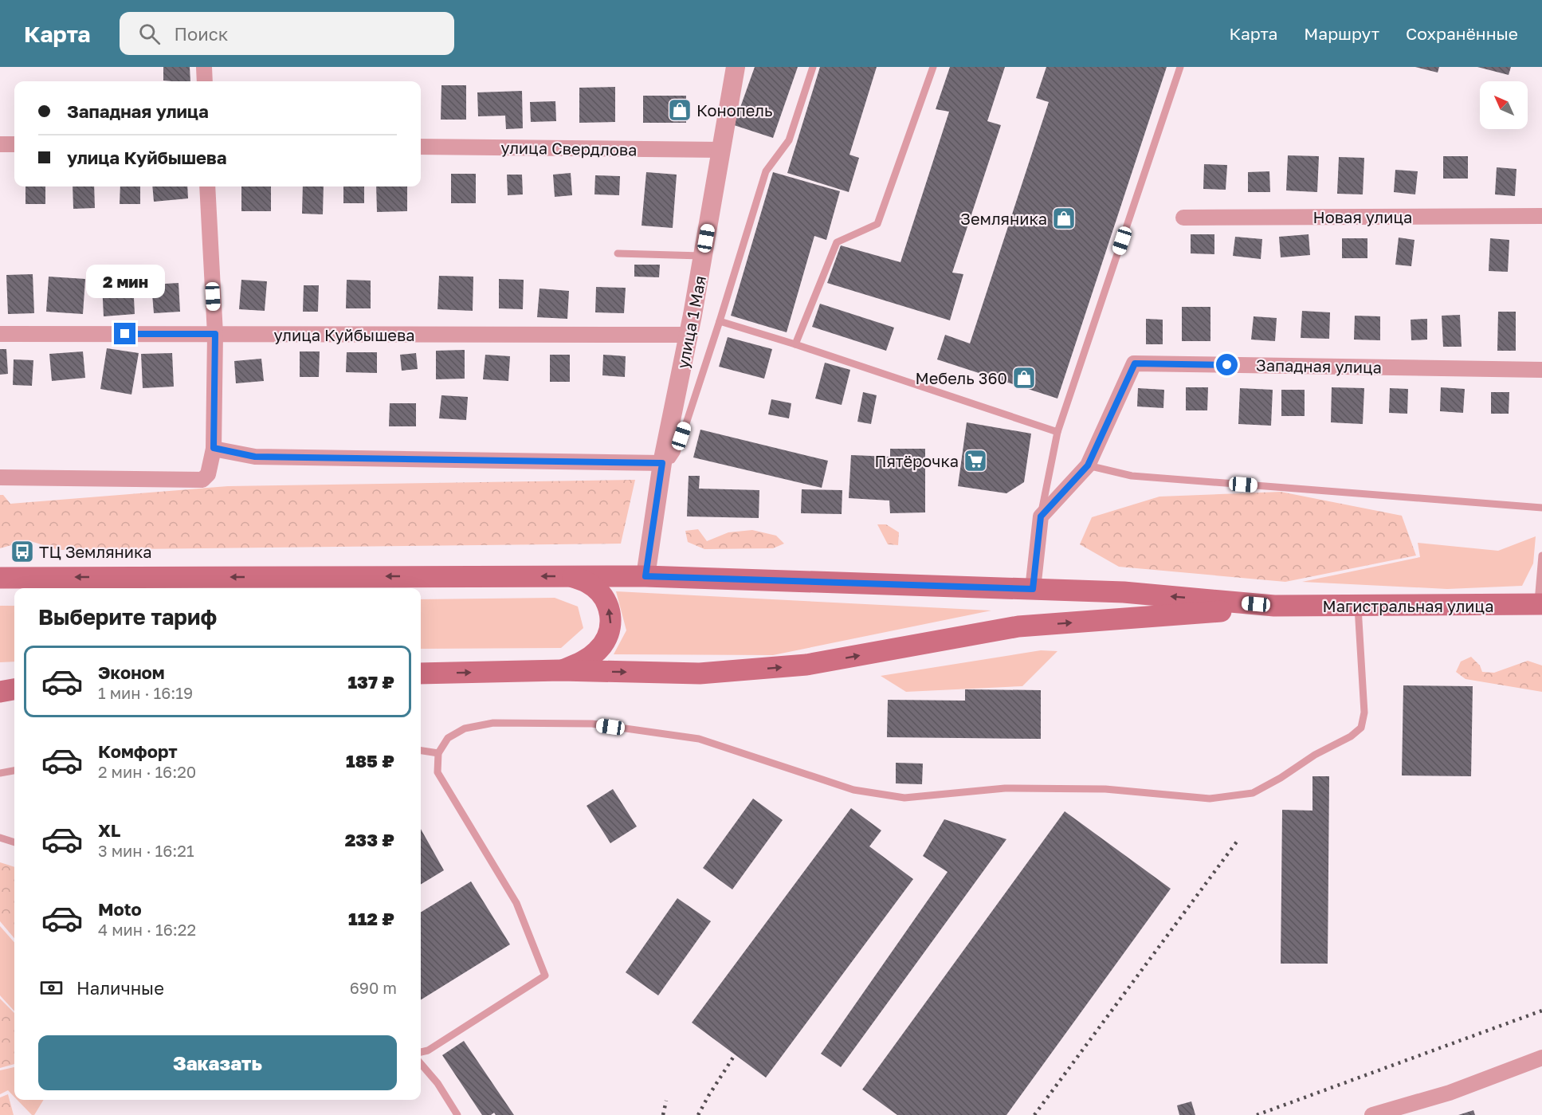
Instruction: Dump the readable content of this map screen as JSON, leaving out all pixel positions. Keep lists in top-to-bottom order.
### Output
{
  "streets": {
    "main road": ["Магистральная улица"],
    "street": [
      "улица Свердлова",
      "Новая улица",
      "улица 1 Мая",
      "улица Куйбышева",
      "Западная улица"
    ]
  },
  "crossings": [
    ["улица Свердлова", "улица 1 Мая"],
    ["улица 1 Мая", "улица Куйбышева"]
  ],
  "places": {
    "shop": ["Конопель", "Земляника", "Мебель 360"],
    "supermarket": ["Пятёрочка"],
    "bus stop": ["ТЦ Земляника"]
  },
  "north": "top left",
  "page": {
    "header": "Карта",
    "search": "Поиск",
    "nav": ["Карта", "Маршрут", "Сохранённые"],
    "banner": ["Западная улица", "улица Куйбышева"],
    "bubble": "2 мин",
    "heading": "Выберите тариф",
    "list": [
      {
        "name": "Эконом",
        "note": "1 мин · 16:19",
        "value": "137 ₽"
      },
      {
        "name": "Комфорт",
        "note": "2 мин · 16:20",
        "value": "185 ₽"
      },
      {
        "name": "XL",
        "note": "3 мин · 16:21",
        "value": "233 ₽"
      },
      {
        "name": "Moto",
        "note": "4 мин · 16:22",
        "value": "112 ₽"
      }
    ],
    "pay": ["Наличные", "690 m"],
    "buttons": "Заказать"
  }
}
